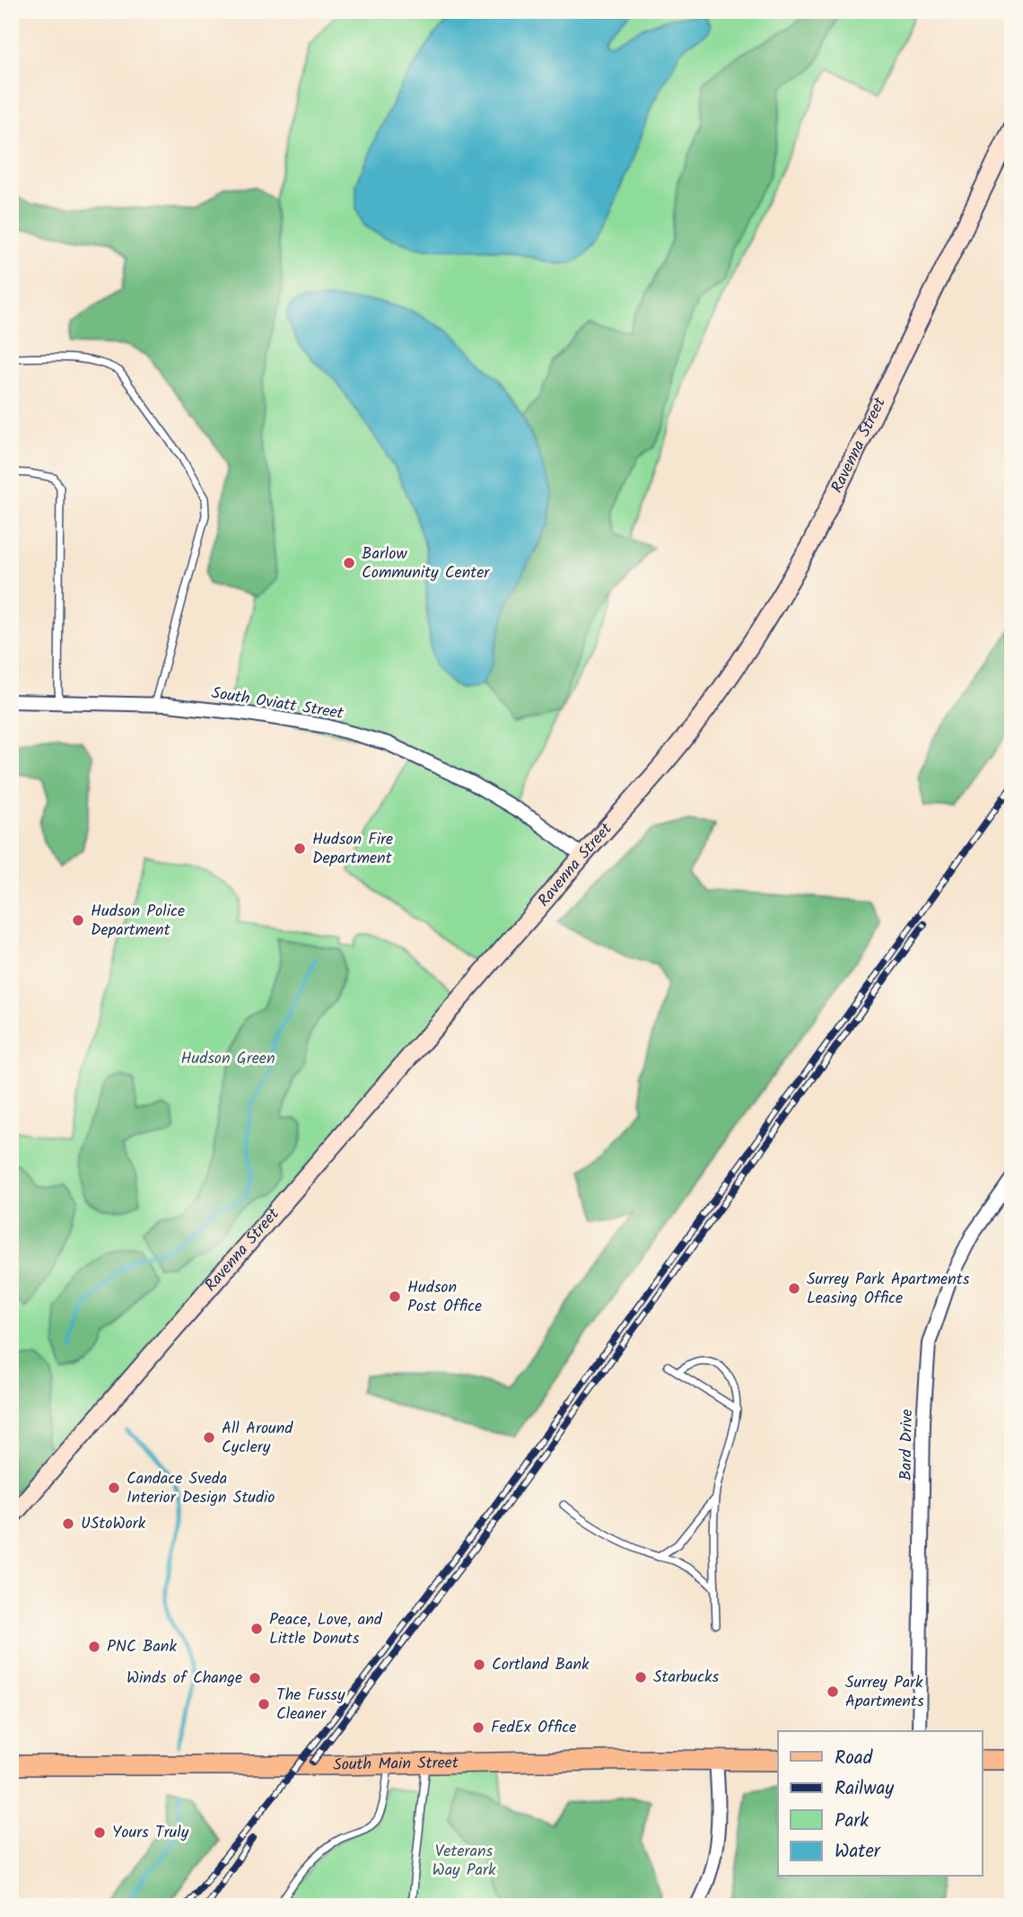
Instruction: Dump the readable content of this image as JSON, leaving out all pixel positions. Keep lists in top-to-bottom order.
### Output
{
  "streets": {
    "main road": ["South Main Street"],
    "street": ["Ravenna Street", "South Oviatt Street", "Bard Drive"]
  },
  "crossings": [
    ["Ravenna Street", "South Oviatt Street"]
  ],
  "parks": ["Hudson Green", "Veterans Way Park"],
  "places": [
    "Barlow Community Center",
    "Hudson Fire Department",
    "Hudson Police Department",
    "Surrey Park Apartments Leasing Office",
    "Hudson Post Office",
    "All Around Cyclery",
    "Candace Sveda Interior Design Studio",
    "UStoWork",
    "Peace, Love, and Little Donuts",
    "PNC Bank",
    "Cortland Bank",
    "Starbucks",
    "Winds of Change",
    "Surrey Park Apartments",
    "The Fussy Cleaner",
    "FedEx Office",
    "Yours Truly"
  ],
  "legend": [
    "Road",
    "Railway",
    "Park",
    "Water"
  ]
}
